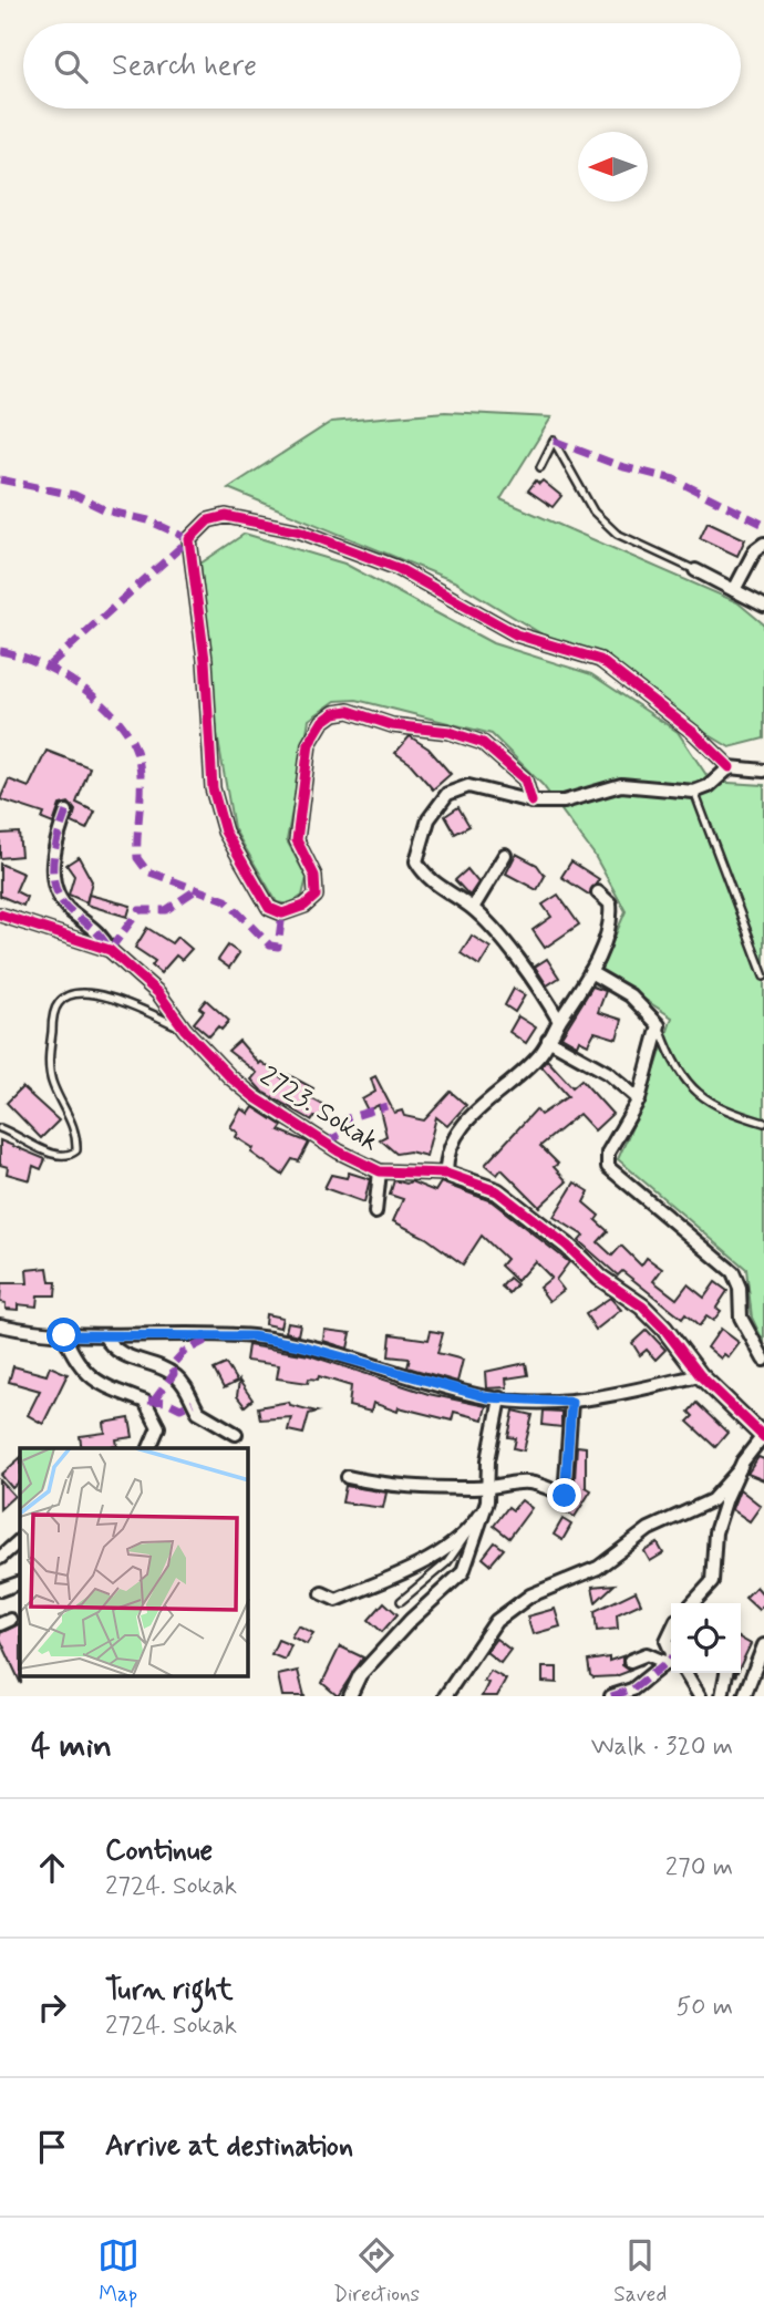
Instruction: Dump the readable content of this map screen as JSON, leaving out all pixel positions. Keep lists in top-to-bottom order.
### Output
{
  "streets": {
    "street": ["2723. Sokak"]
  },
  "north": "left",
  "page": {
    "search": "Search here",
    "heading": ["4 min", "Walk · 320 m"],
    "list": [
      ["Continue", "2724. Sokak", "270 m"],
      ["Turn right", "2724. Sokak", "50 m"],
      "Arrive at destination"
    ],
    "nav": ["Map", "Directions", "Saved"]
  }
}
